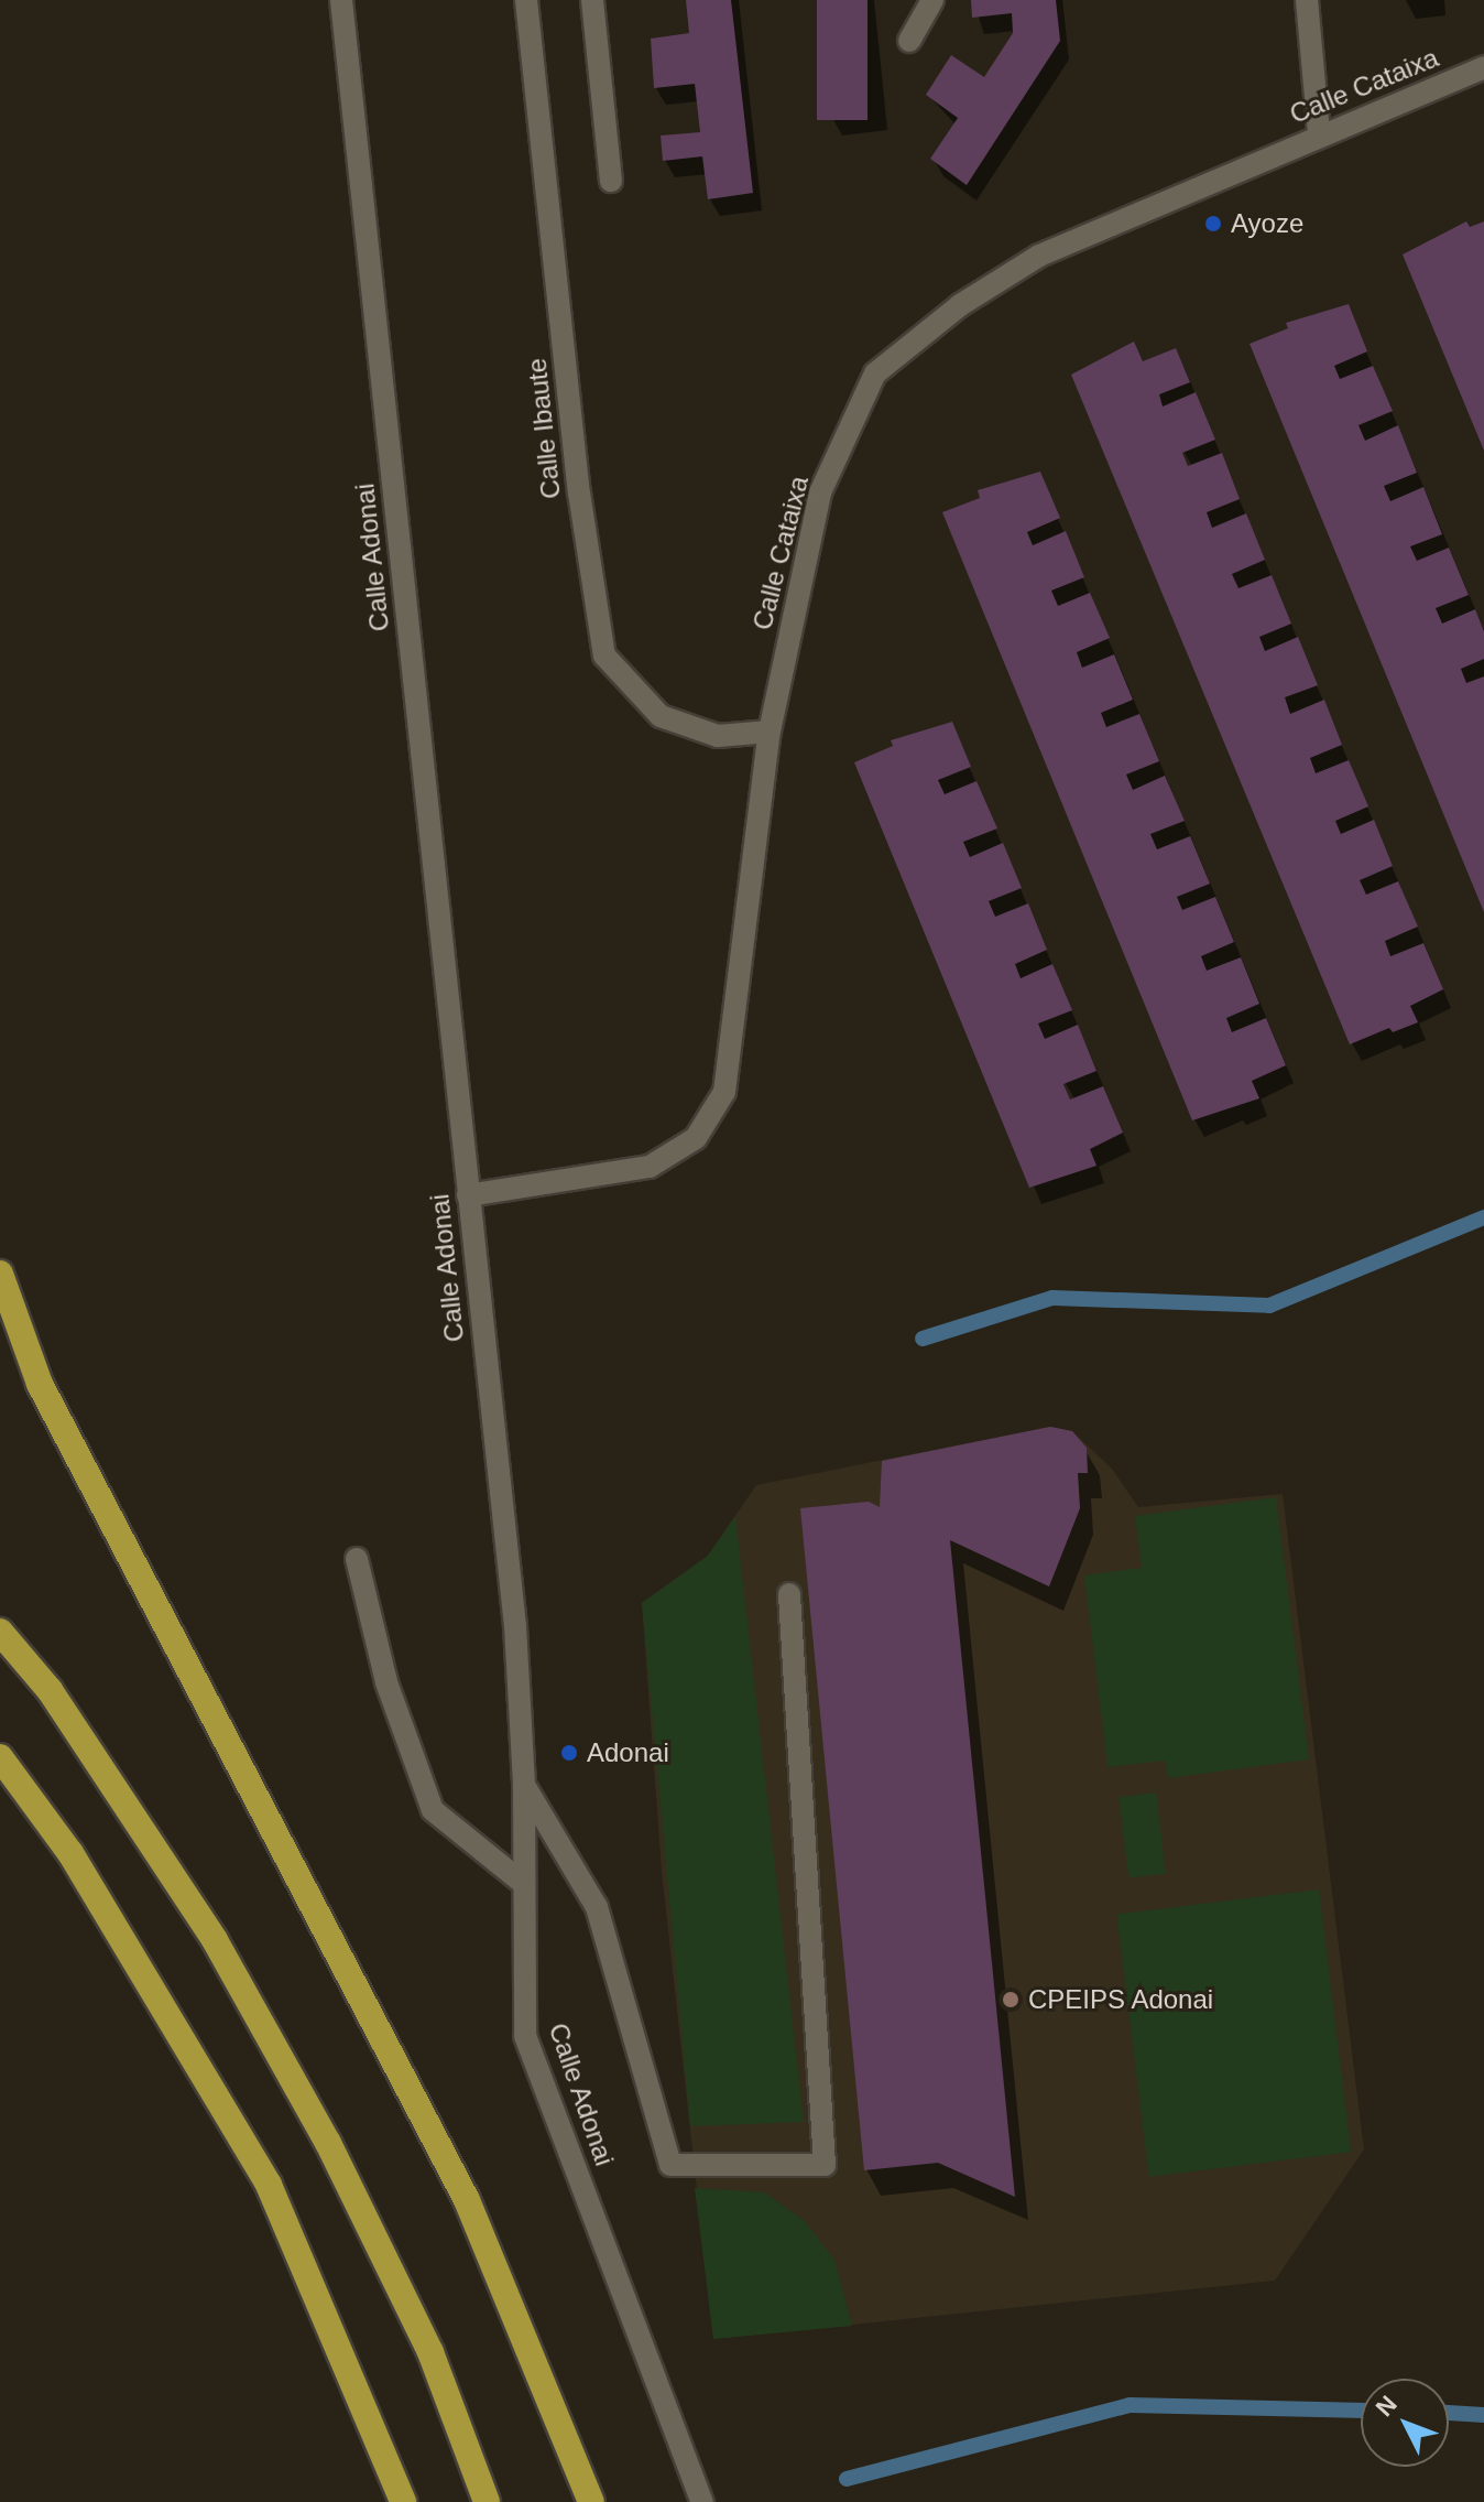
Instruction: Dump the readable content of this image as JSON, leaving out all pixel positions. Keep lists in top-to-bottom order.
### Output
{
  "streets": {
    "street": ["Calle Cataixa", "Calle Ibaute", "Calle Adonai"]
  },
  "crossings": [
    ["Calle Cataixa", "Calle Ibaute"],
    ["Calle Cataixa", "Calle Adonai"]
  ],
  "places": ["Ayoze", "Adonai", "CPEIPS Adonai"],
  "north": "top left"
}
